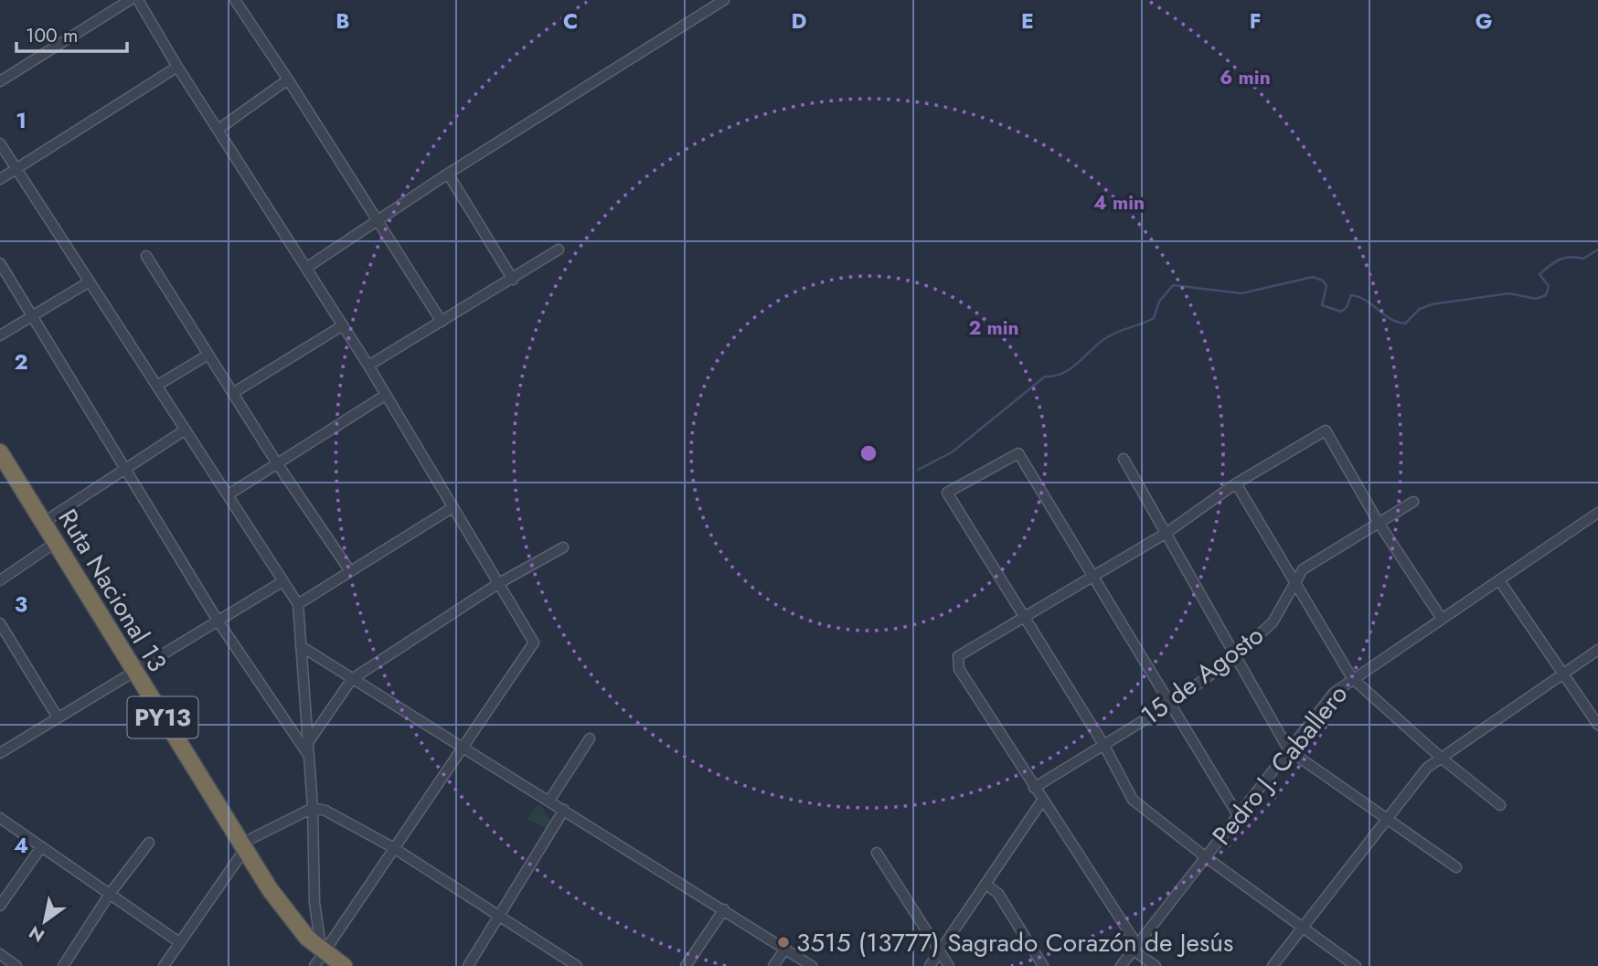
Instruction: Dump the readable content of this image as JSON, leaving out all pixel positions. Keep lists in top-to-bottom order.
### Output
{
  "streets": {
    "highway": ["Ruta Nacional 13", "PY13"],
    "street": ["15 de Agosto", "Pedro J. Caballero"]
  },
  "places": ["3515 (13777) Sagrado Corazón de Jesús"],
  "scale_bar": "100 m",
  "north": "bottom left",
  "grid": {
    "columns": [
      "B",
      "C",
      "D",
      "E",
      "F",
      "G"
    ],
    "rows": [
      "1",
      "2",
      "3",
      "4"
    ]
  },
  "rings": ["6 min", "4 min", "2 min"]
}
